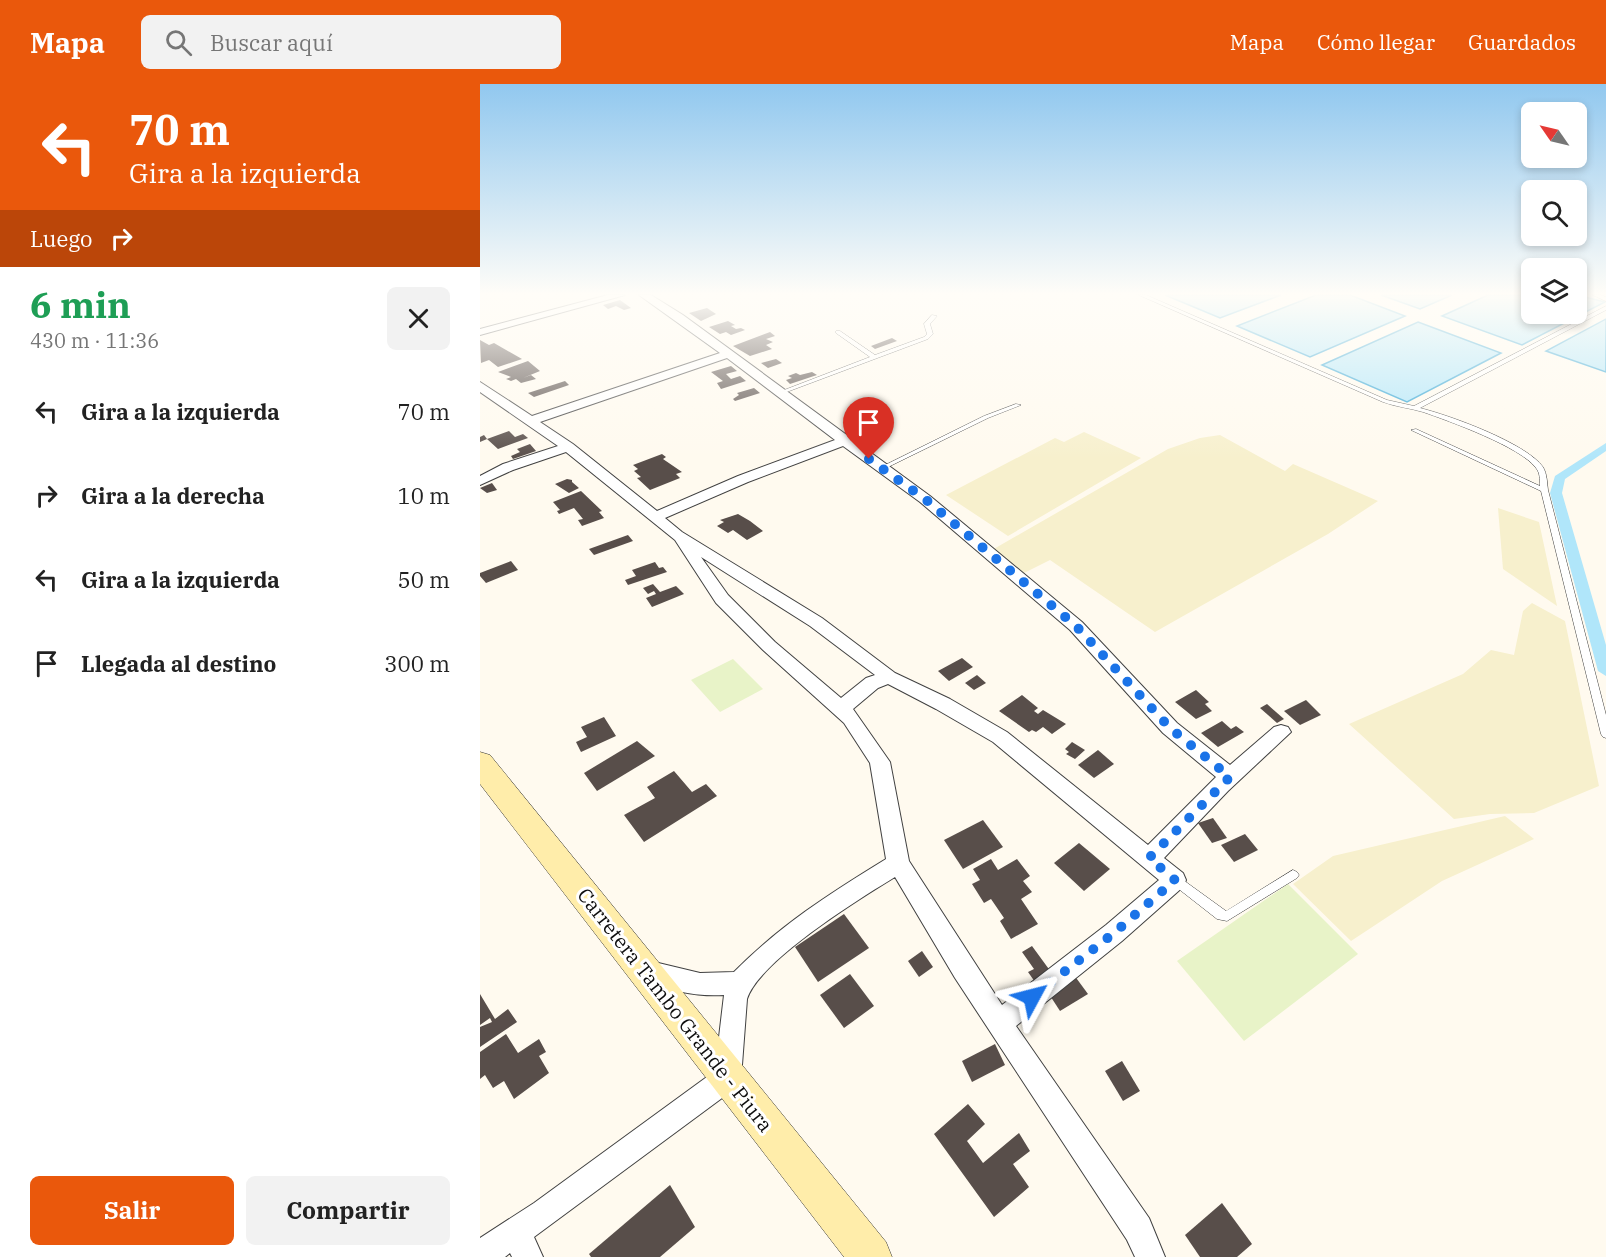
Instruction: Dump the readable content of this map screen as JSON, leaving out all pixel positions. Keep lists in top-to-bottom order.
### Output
{
  "streets": {
    "main road": ["Carretera Tambo Grande - Piura"]
  },
  "north": "top left",
  "page": {
    "header": "Mapa",
    "search": "Buscar aquí",
    "nav": ["Mapa", "Cómo llegar", "Guardados"],
    "turn": ["70 m", "Gira a la izquierda"],
    "then": "Luego",
    "heading": ["6 min", "430 m · 11:36"],
    "list": [
      {
        "name": "Gira a la izquierda",
        "value": "70 m"
      },
      {
        "name": "Gira a la derecha",
        "value": "10 m"
      },
      {
        "name": "Gira a la izquierda",
        "value": "50 m"
      },
      {
        "name": "Llegada al destino",
        "value": "300 m"
      }
    ],
    "buttons": ["Salir", "Compartir"]
  }
}
